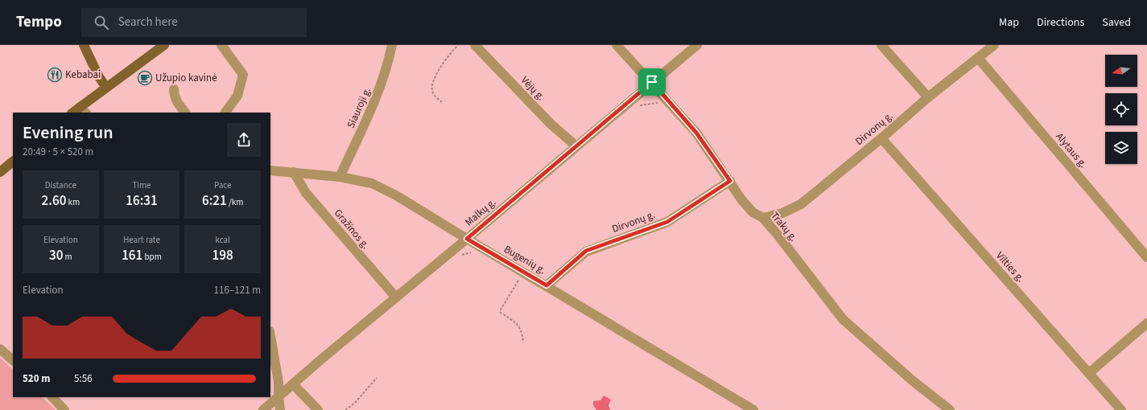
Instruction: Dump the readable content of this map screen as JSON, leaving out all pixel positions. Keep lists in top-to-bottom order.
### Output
{
  "streets": {
    "street": [
      "Vėjų g.",
      "Siauroji g.",
      "Dirvonų g.",
      "Alytaus g.",
      "Malkų g.",
      "Trakų g.",
      "Gražinos g.",
      "Bugenių g.",
      "Vilties g."
    ]
  },
  "crossings": [
    ["Vėjų g.", "Malkų g."],
    ["Siauroji g.", "Bugenių g."],
    ["Dirvonų g.", "Alytaus g."],
    ["Dirvonų g.", "Trakų g."],
    ["Dirvonų g.", "Bugenių g."],
    ["Dirvonų g.", "Vilties g."],
    ["Malkų g.", "Trakų g."],
    ["Malkų g.", "Gražinos g."],
    ["Malkų g.", "Bugenių g."],
    ["Gražinos g.", "Bugenių g."]
  ],
  "places": {
    "restaurant": ["Kebabai"],
    "cafe": ["Užupio kavinė"]
  },
  "north": "left",
  "page": {
    "header": "Tempo",
    "search": "Search here",
    "nav": ["Map", "Directions", "Saved"],
    "heading": ["Evening run", "20:49 · 5 × 520 m"],
    "stats": [
      ["Distance", "2.60 km"],
      ["Time", "16:31"],
      ["Pace", "6:21 /km"],
      ["Elevation", "30 m"],
      ["Heart rate", "161 bpm"],
      ["kcal", "198"]
    ],
    "chart": ["Elevation", "116–121 m"],
    "list": [
      {
        "name": "520 m",
        "note": "5:56"
      }
    ]
  }
}
